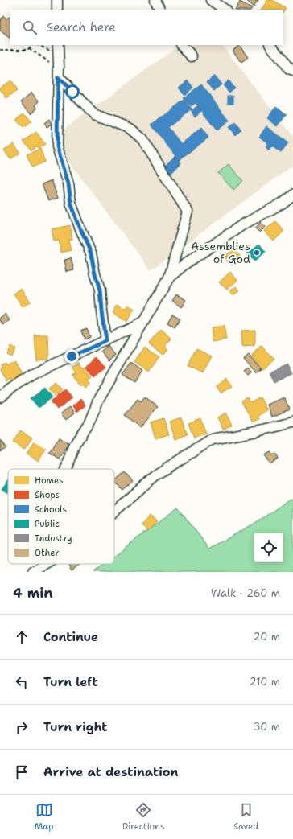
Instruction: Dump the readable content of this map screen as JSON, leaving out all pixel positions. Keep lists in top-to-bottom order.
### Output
{
  "places": ["Assemblies of God"],
  "legend": [
    "Homes",
    "Shops",
    "Schools",
    "Public",
    "Industry",
    "Other"
  ],
  "page": {
    "search": "Search here",
    "heading": ["4 min", "Walk · 260 m"],
    "list": [
      ["Continue", "20 m"],
      ["Turn left", "210 m"],
      ["Turn right", "30 m"],
      "Arrive at destination"
    ],
    "nav": ["Map", "Directions", "Saved"]
  }
}
